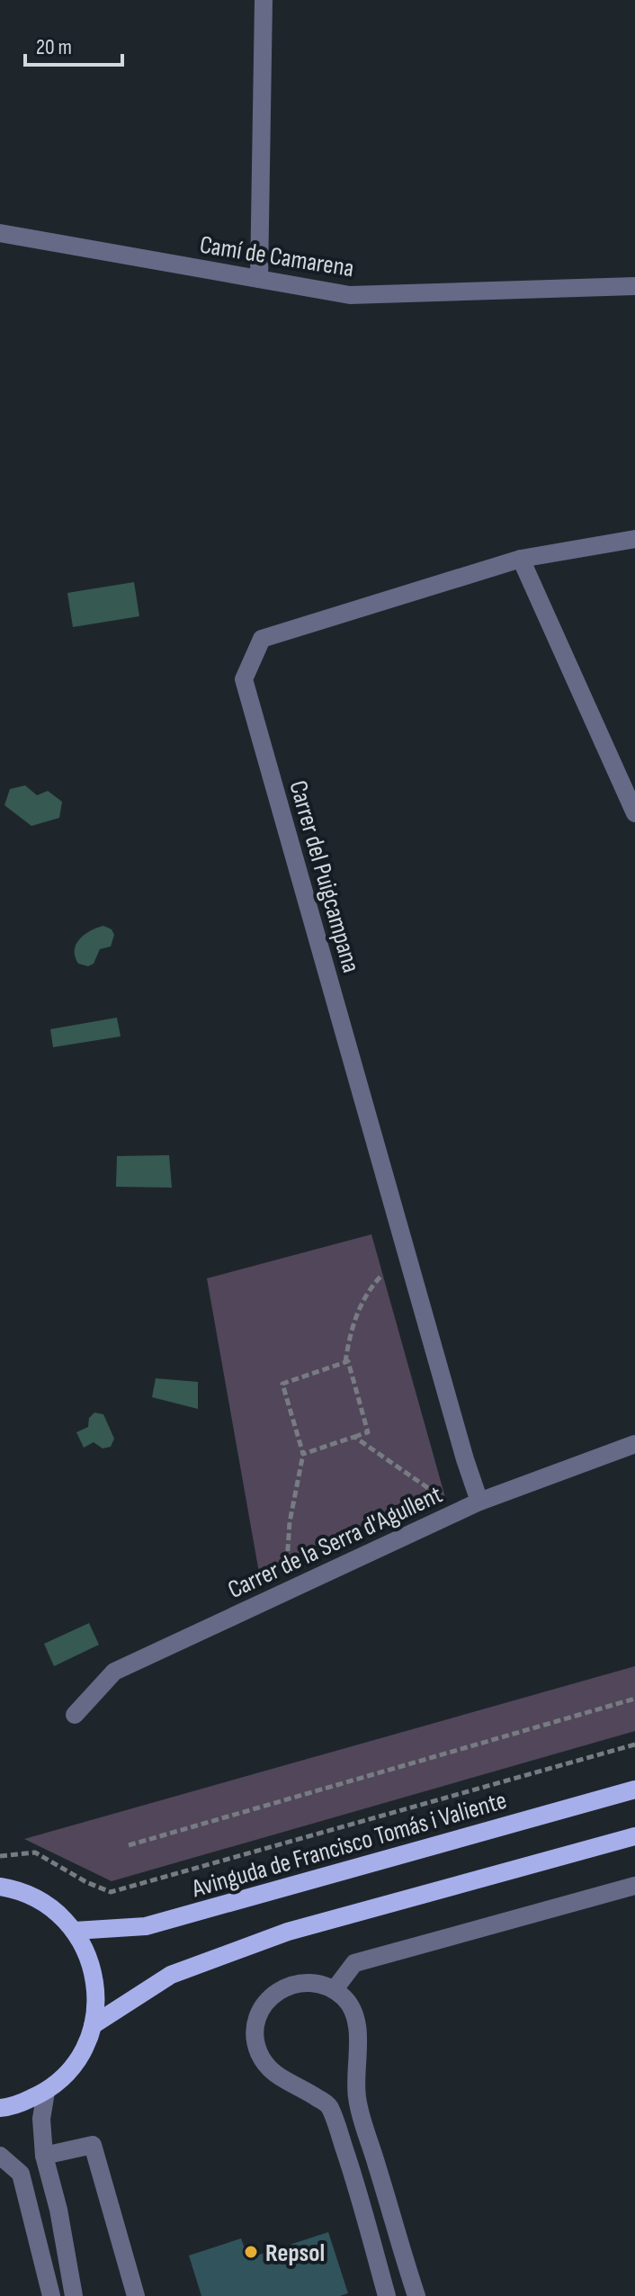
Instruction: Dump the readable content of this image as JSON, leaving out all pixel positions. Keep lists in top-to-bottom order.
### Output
{
  "streets": {
    "main road": ["Avinguda de Francisco Tomás i Valiente"],
    "street": ["Camí de Camarena", "Carrer del Puigcampana", "Carrer de la Serra d'Agullent"]
  },
  "crossings": [
    ["Carrer del Puigcampana", "Carrer de la Serra d'Agullent"]
  ],
  "places": ["Repsol"],
  "scale_bar": "20 m"
}
